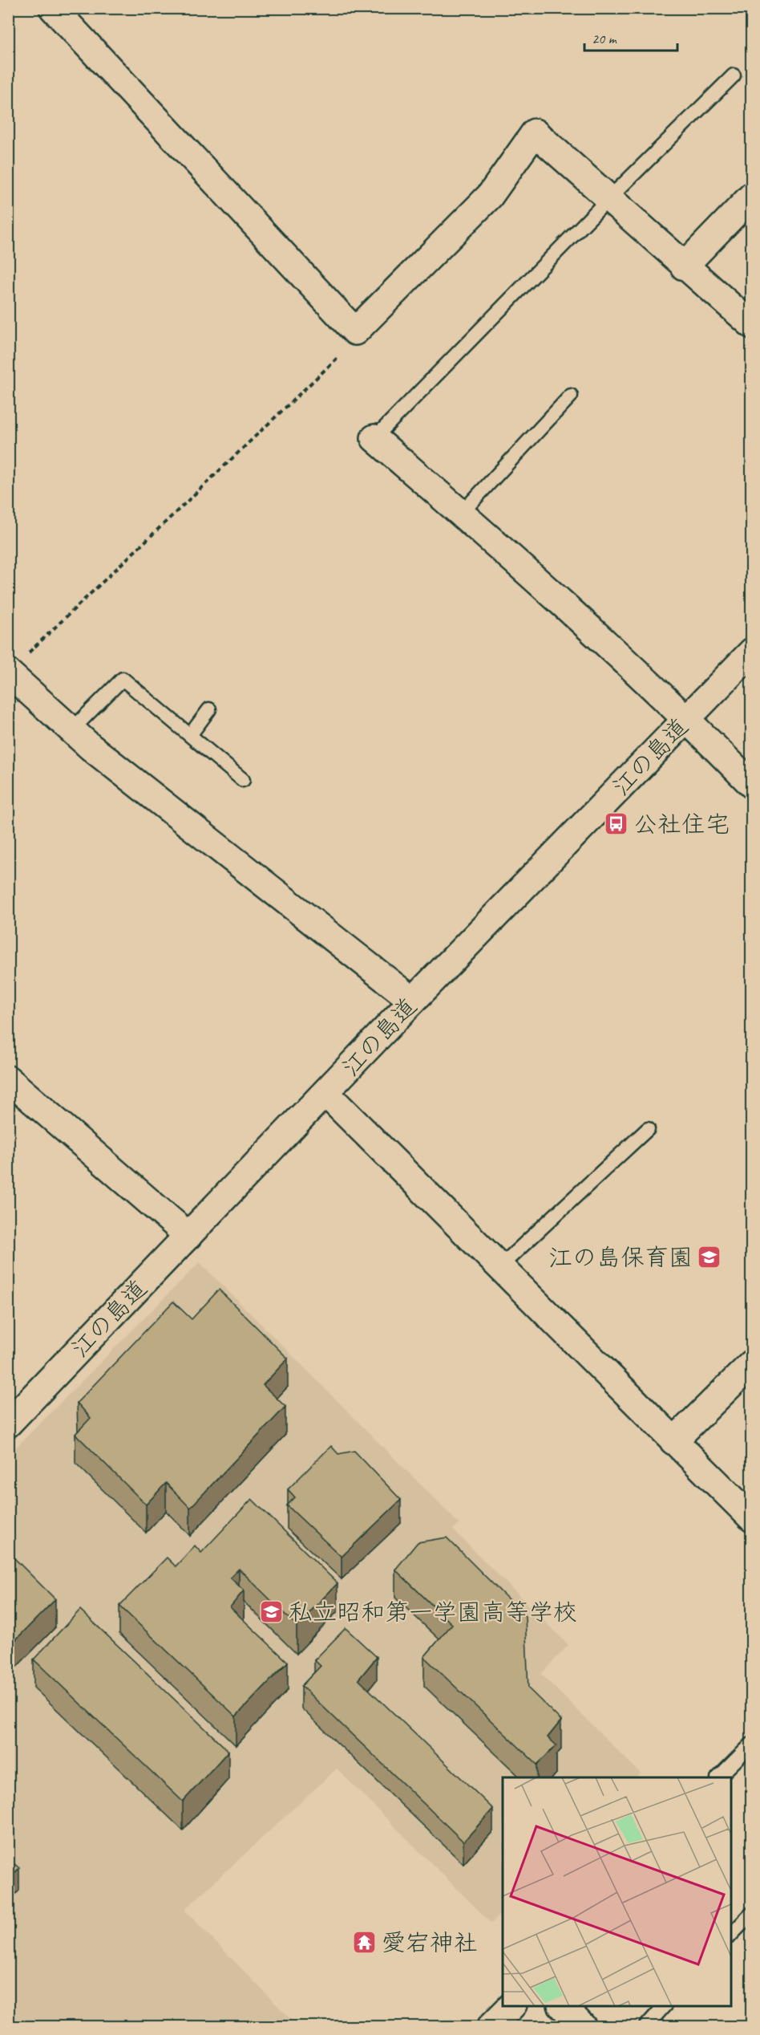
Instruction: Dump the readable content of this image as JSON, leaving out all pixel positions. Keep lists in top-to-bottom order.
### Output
{
  "streets": {
    "street": ["江の島道"]
  },
  "places": {
    "bus stop": ["公社住宅"],
    "school or university": ["江の島保育園", "私立昭和第一学園高等学校"],
    "temple": ["愛宕神社"]
  },
  "scale_bar": "20 m"
}
